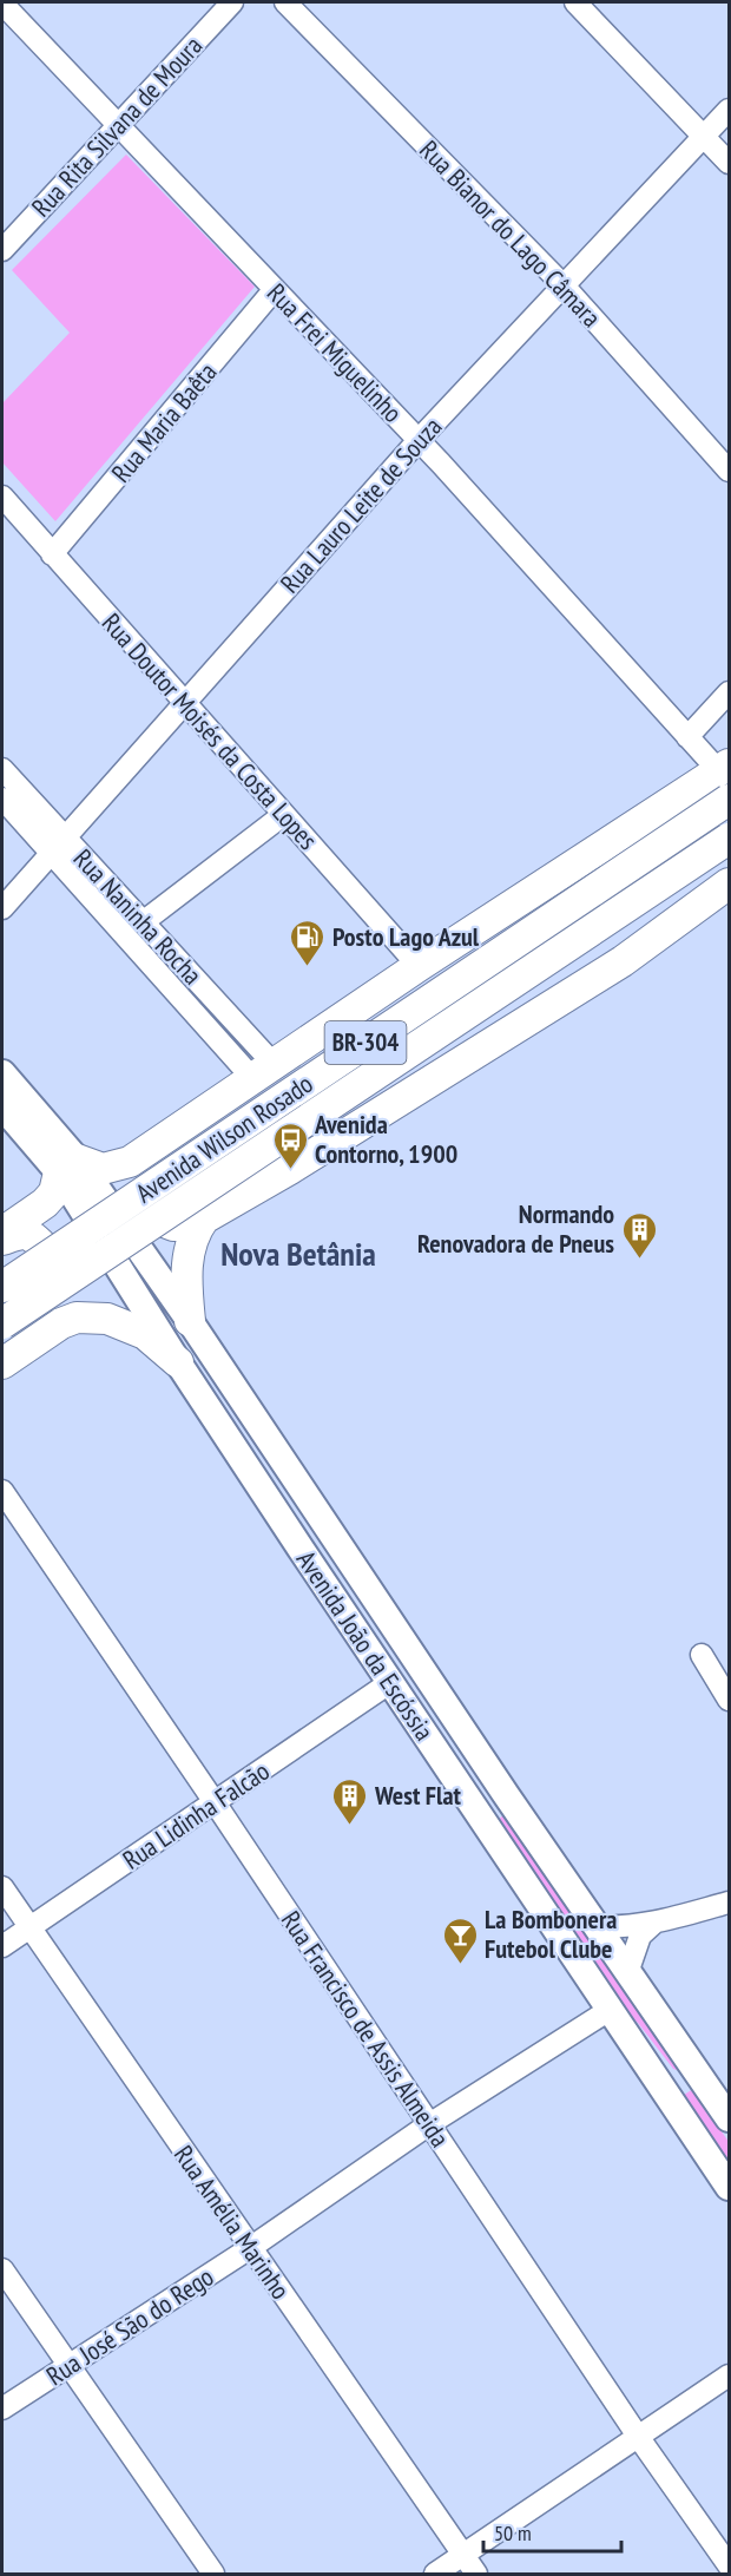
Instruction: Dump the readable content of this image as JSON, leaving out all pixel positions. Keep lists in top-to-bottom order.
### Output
{
  "streets": {
    "highway": ["BR-304", "Avenida Wilson Rosado"],
    "main road": ["Avenida João da Escóssia"],
    "street": [
      "Rua Rita Silvana de Moura",
      "Rua Bianor do Lago Câmara",
      "Rua Frei Miguelinho",
      "Rua Maria Baêta",
      "Rua Lauro Leite de Souza",
      "Rua Doutor Moisés da Costa Lopes",
      "Rua Naninha Rocha",
      "Rua Lidinha Falcão",
      "Rua Francisco de Assis Almeida",
      "Rua Amélia Marinho",
      "Rua José São do Rego"
    ]
  },
  "crossings": [
    ["Rua Rita Silvana de Moura", "Rua Frei Miguelinho"],
    ["Rua Bianor do Lago Câmara", "Rua Lauro Leite de Souza"],
    ["Rua Frei Miguelinho", "Rua Maria Baêta"],
    ["Rua Frei Miguelinho", "Rua Lauro Leite de Souza"],
    ["Rua Maria Baêta", "Rua Doutor Moisés da Costa Lopes"],
    ["Rua Lauro Leite de Souza", "Rua Doutor Moisés da Costa Lopes"],
    ["Rua Lauro Leite de Souza", "Rua Naninha Rocha"],
    ["Avenida João da Escóssia", "Rua Lidinha Falcão"],
    ["Avenida João da Escóssia", "Rua José São do Rego"],
    ["Rua Lidinha Falcão", "Rua Francisco de Assis Almeida"],
    ["Rua Lidinha Falcão", "Rua Amélia Marinho"],
    ["Rua Francisco de Assis Almeida", "Rua José São do Rego"],
    ["Rua Amélia Marinho", "Rua José São do Rego"]
  ],
  "districts": ["Nova Betânia"],
  "places": {
    "fuel station": ["Posto Lago Azul"],
    "bus stop": ["Avenida Contorno, 1900"],
    "building": ["Normando Renovadora de Pneus", "West Flat"],
    "bar": ["La Bombonera Futebol Clube"]
  },
  "scale_bar": "50 m"
}
